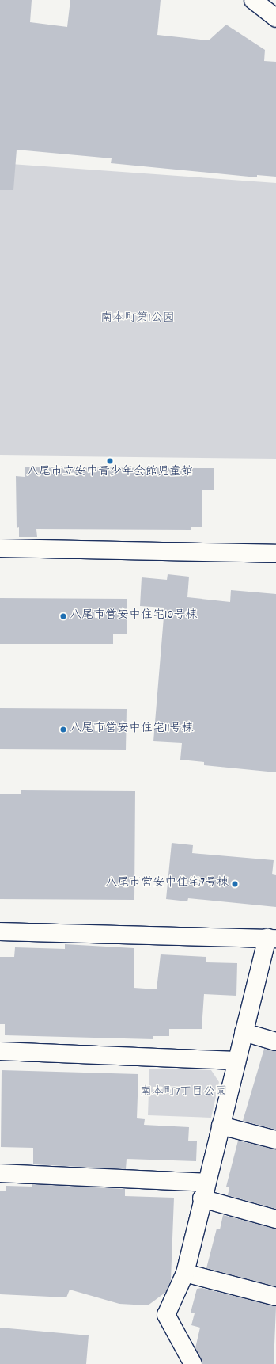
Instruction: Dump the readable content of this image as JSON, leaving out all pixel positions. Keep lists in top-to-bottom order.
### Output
{
  "parks": ["南本町第1公園", "南本町7丁目公園"],
  "places": [
    "八尾市立安中青少年会館児童館",
    "八尾市営安中住宅10号棟",
    "八尾市営安中住宅11号棟",
    "八尾市営安中住宅7号棟"
  ]
}
